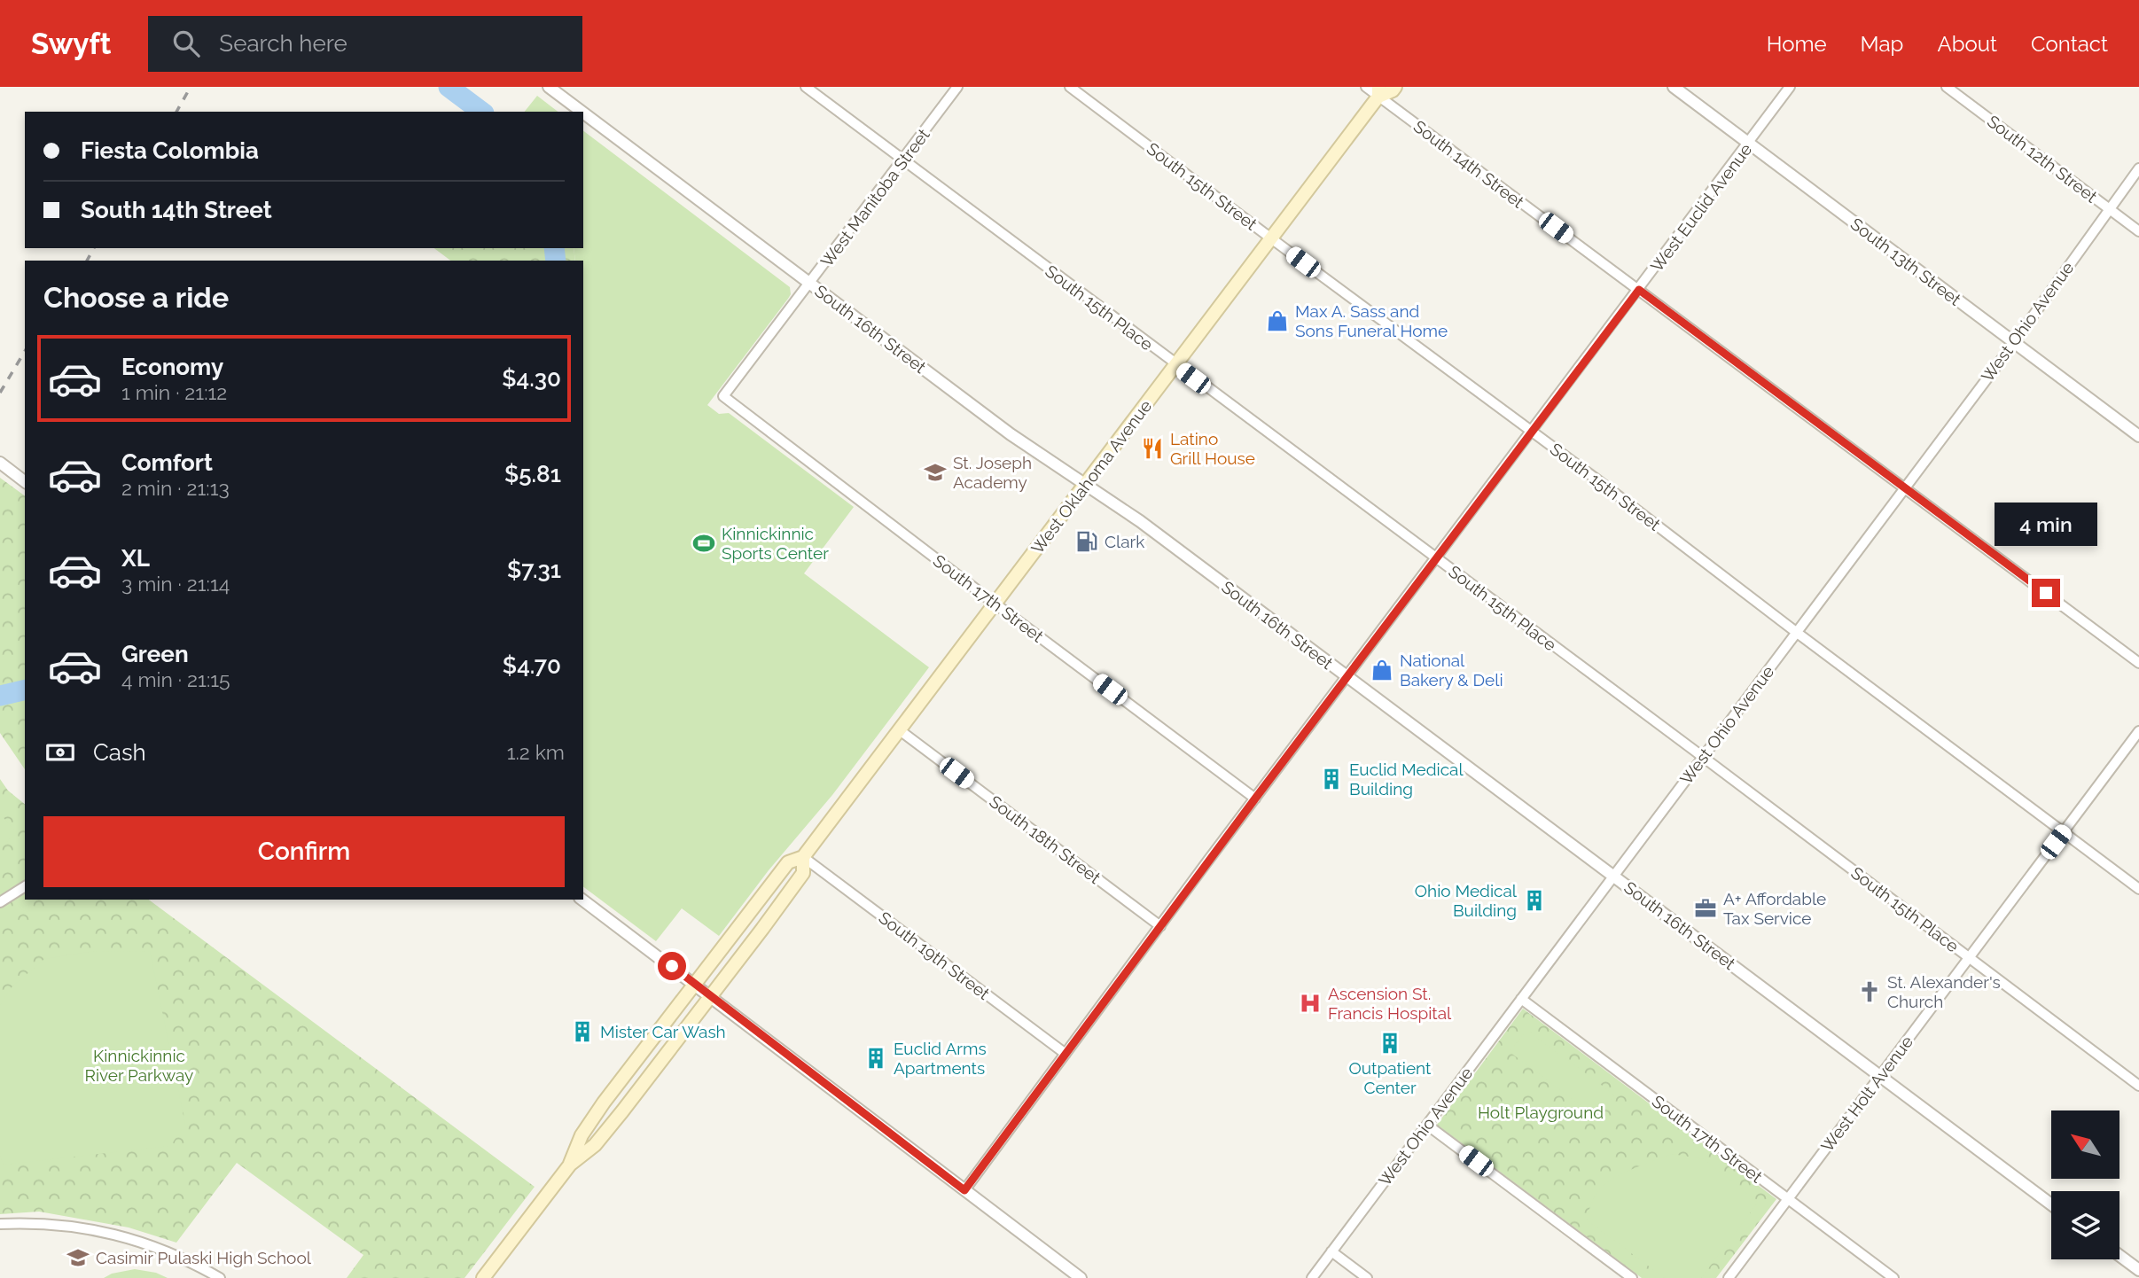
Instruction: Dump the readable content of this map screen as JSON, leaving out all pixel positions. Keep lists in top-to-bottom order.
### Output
{
  "streets": {
    "main road": ["West Oklahoma Avenue"],
    "street": [
      "South 12th Street",
      "South 14th Street",
      "South 15th Street",
      "West Manitoba Street",
      "West Euclid Avenue",
      "South 13th Street",
      "South 15th Place",
      "West Ohio Avenue",
      "South 16th Street",
      "South 17th Street",
      "South 18th Street",
      "South 19th Street",
      "West Holt Avenue"
    ]
  },
  "crossings": [
    ["South 12th Street", "West Ohio Avenue"],
    ["South 14th Street", "West Euclid Avenue"],
    ["South 14th Street", "West Ohio Avenue"],
    ["South 14th Street", "West Oklahoma Avenue"],
    ["South 15th Street", "West Euclid Avenue"],
    ["South 15th Street", "West Ohio Avenue"],
    ["South 15th Street", "West Oklahoma Avenue"],
    ["South 15th Street", "West Holt Avenue"],
    ["West Manitoba Street", "South 15th Place"],
    ["West Manitoba Street", "South 16th Street"],
    ["West Manitoba Street", "South 17th Street"],
    ["West Euclid Avenue", "South 13th Street"],
    ["West Euclid Avenue", "South 15th Place"],
    ["West Euclid Avenue", "South 16th Street"],
    ["West Euclid Avenue", "South 17th Street"],
    ["West Euclid Avenue", "South 18th Street"],
    ["West Euclid Avenue", "South 19th Street"],
    ["South 13th Street", "West Ohio Avenue"],
    ["South 15th Place", "West Ohio Avenue"],
    ["South 15th Place", "West Oklahoma Avenue"],
    ["South 15th Place", "West Holt Avenue"],
    ["West Ohio Avenue", "South 16th Street"],
    ["West Ohio Avenue", "South 17th Street"],
    ["South 16th Street", "West Oklahoma Avenue"],
    ["South 16th Street", "West Holt Avenue"],
    ["West Oklahoma Avenue", "South 17th Street"],
    ["West Oklahoma Avenue", "South 18th Street"],
    ["West Oklahoma Avenue", "South 19th Street"],
    ["South 17th Street", "West Holt Avenue"]
  ],
  "parks": ["Kinnickinnic River Parkway", "Holt Playground"],
  "places": {
    "shop": ["Max A. Sass and Sons Funeral Home", "National Bakery & Deli"],
    "restaurant": ["Latino Grill House"],
    "school or university": ["St. Joseph Academy", "Casimir Pulaski High School"],
    "fuel station": ["Clark"],
    "sports": ["Kinnickinnic Sports Center"],
    "building": [
      "Euclid Medical Building",
      "Ohio Medical Building",
      "Mister Car Wash",
      "Outpatient Center",
      "Euclid Arms Apartments"
    ],
    "office": ["A+ Affordable Tax Service"],
    "church": ["St. Alexander's Church"],
    "hospital": ["Ascension St. Francis Hospital"]
  },
  "north": "top left",
  "page": {
    "header": "Swyft",
    "search": "Search here",
    "nav": [
      "Home",
      "Map",
      "About",
      "Contact"
    ],
    "banner": ["Fiesta Colombia", "South 14th Street"],
    "heading": "Choose a ride",
    "list": [
      {
        "name": "Economy",
        "note": "1 min · 21:12",
        "value": "$4.30"
      },
      {
        "name": "Comfort",
        "note": "2 min · 21:13",
        "value": "$5.81"
      },
      {
        "name": "XL",
        "note": "3 min · 21:14",
        "value": "$7.31"
      },
      {
        "name": "Green",
        "note": "4 min · 21:15",
        "value": "$4.70"
      }
    ],
    "bubble": "4 min",
    "pay": ["Cash", "1.2 km"],
    "buttons": "Confirm"
  }
}
